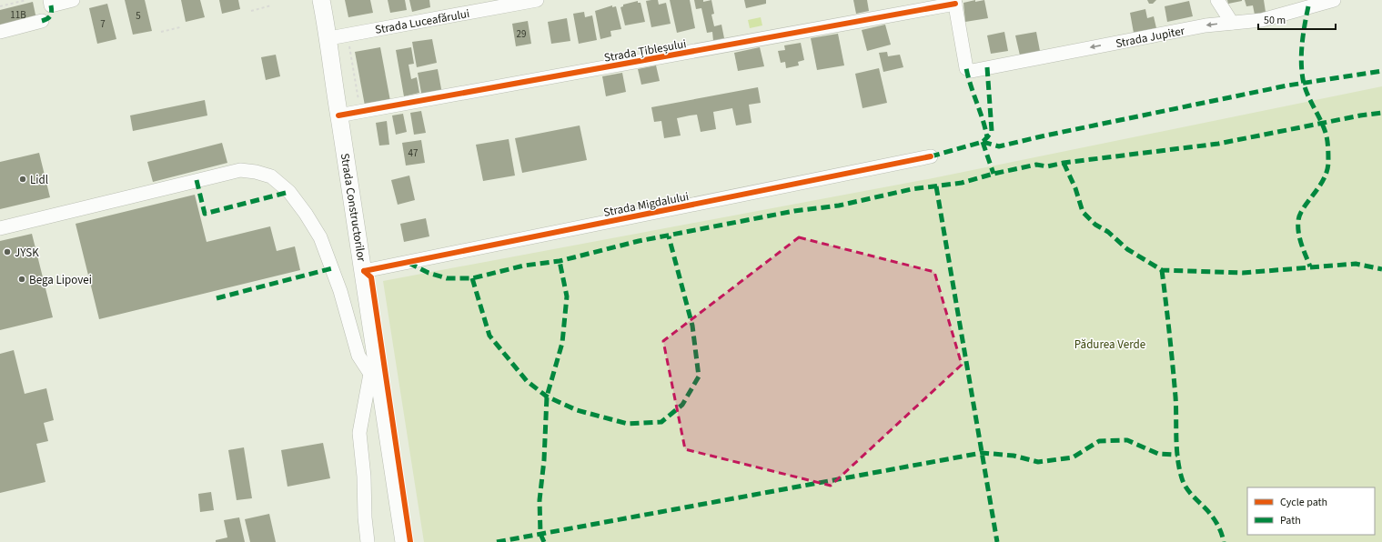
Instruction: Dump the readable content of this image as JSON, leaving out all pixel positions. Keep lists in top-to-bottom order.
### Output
{
  "streets": {
    "main road": ["Strada Constructorilor"],
    "street": [
      "Strada Luceafărului",
      "Strada Jupiter",
      "Strada Țibleșului",
      "Strada Migdalului"
    ]
  },
  "crossings": [
    ["Strada Luceafărului", "Strada Constructorilor"],
    ["Strada Jupiter", "Strada Țibleșului"],
    ["Strada Țibleșului", "Strada Constructorilor"],
    ["Strada Migdalului", "Strada Constructorilor"]
  ],
  "one_way": ["Strada Jupiter"],
  "parks": ["Pădurea Verde"],
  "places": ["Lidl", "JYSK", "Bega Lipovei"],
  "house_numbers": [
    "11B",
    "5",
    "7",
    "29",
    "47"
  ],
  "legend": ["Cycle path", "Path"],
  "scale_bar": "50 m"
}
